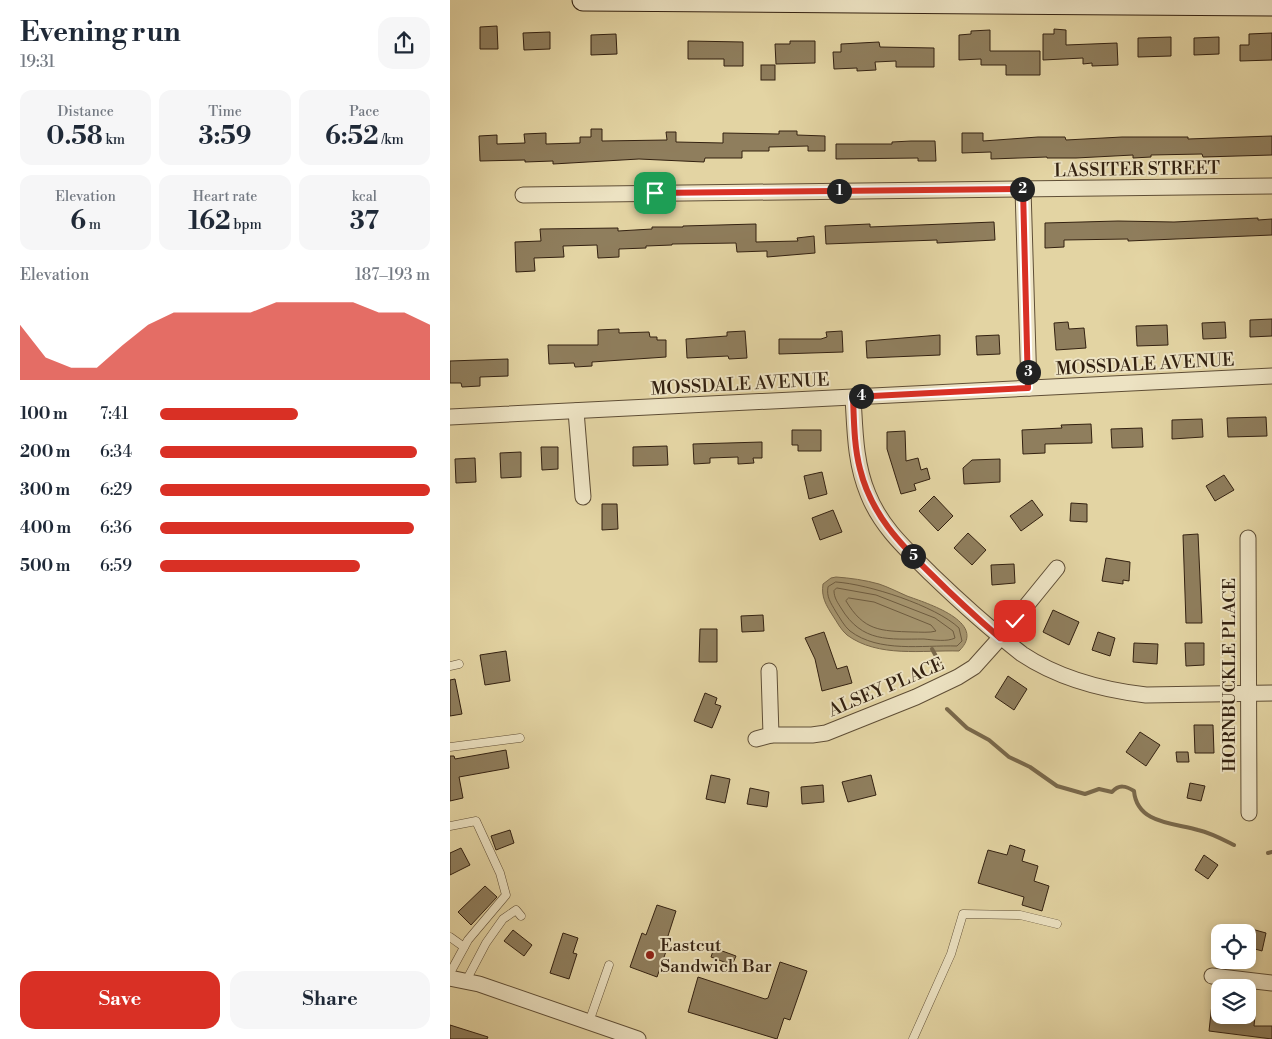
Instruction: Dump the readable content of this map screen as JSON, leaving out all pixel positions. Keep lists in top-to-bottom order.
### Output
{
  "streets": {
    "street": [
      "LASSITER STREET",
      "MOSSDALE AVENUE",
      "HORNBUCKLE PLACE",
      "ALSEY PLACE"
    ]
  },
  "places": ["Eastcut Sandwich Bar"],
  "page": {
    "heading": ["Evening run", "19:31"],
    "stats": [
      ["Distance", "0.58 km"],
      ["Time", "3:59"],
      ["Pace", "6:52 /km"],
      ["Elevation", "6 m"],
      ["Heart rate", "162 bpm"],
      ["kcal", "37"]
    ],
    "pins": [
      "2",
      "1",
      "3",
      "4",
      "5"
    ],
    "chart": ["Elevation", "187–193 m"],
    "list": [
      {
        "name": "100 m",
        "note": "7:41"
      },
      {
        "name": "200 m",
        "note": "6:34"
      },
      {
        "name": "300 m",
        "note": "6:29"
      },
      {
        "name": "400 m",
        "note": "6:36"
      },
      {
        "name": "500 m",
        "note": "6:59"
      }
    ],
    "buttons": ["Save", "Share"]
  }
}
